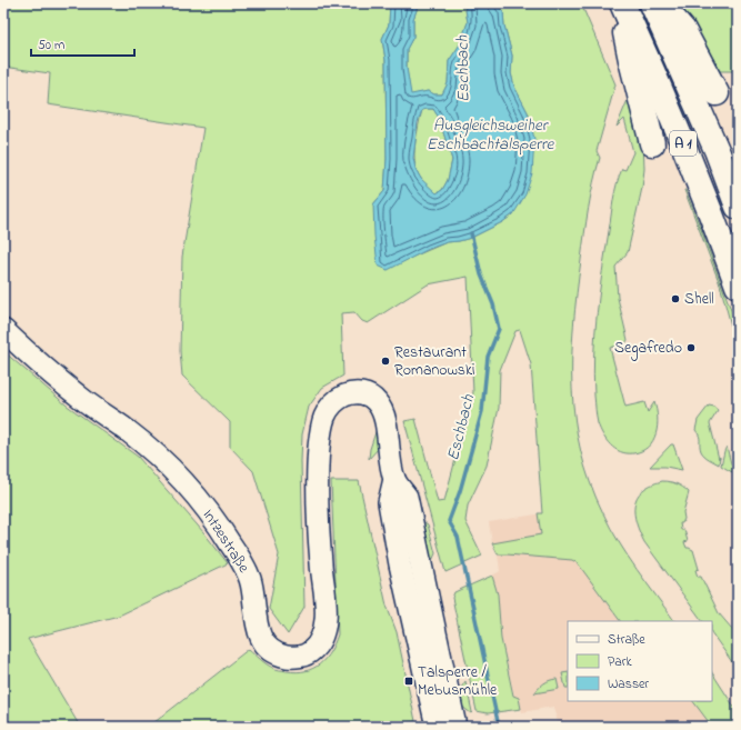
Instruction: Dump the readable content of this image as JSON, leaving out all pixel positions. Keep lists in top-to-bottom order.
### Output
{
  "streets": {
    "highway": ["A 1"],
    "main road": ["Intzestraße"]
  },
  "water": ["Eschbach", "Ausgleichsweiher Eschbachtalsperre"],
  "places": {
    "other": ["Shell", "Segafredo", "Restaurant Romanowski"],
    "transit": ["Talsperre / Mebusmühle"]
  },
  "legend": ["Straße", "Park", "Wasser"],
  "scale_bar": "50 m"
}
